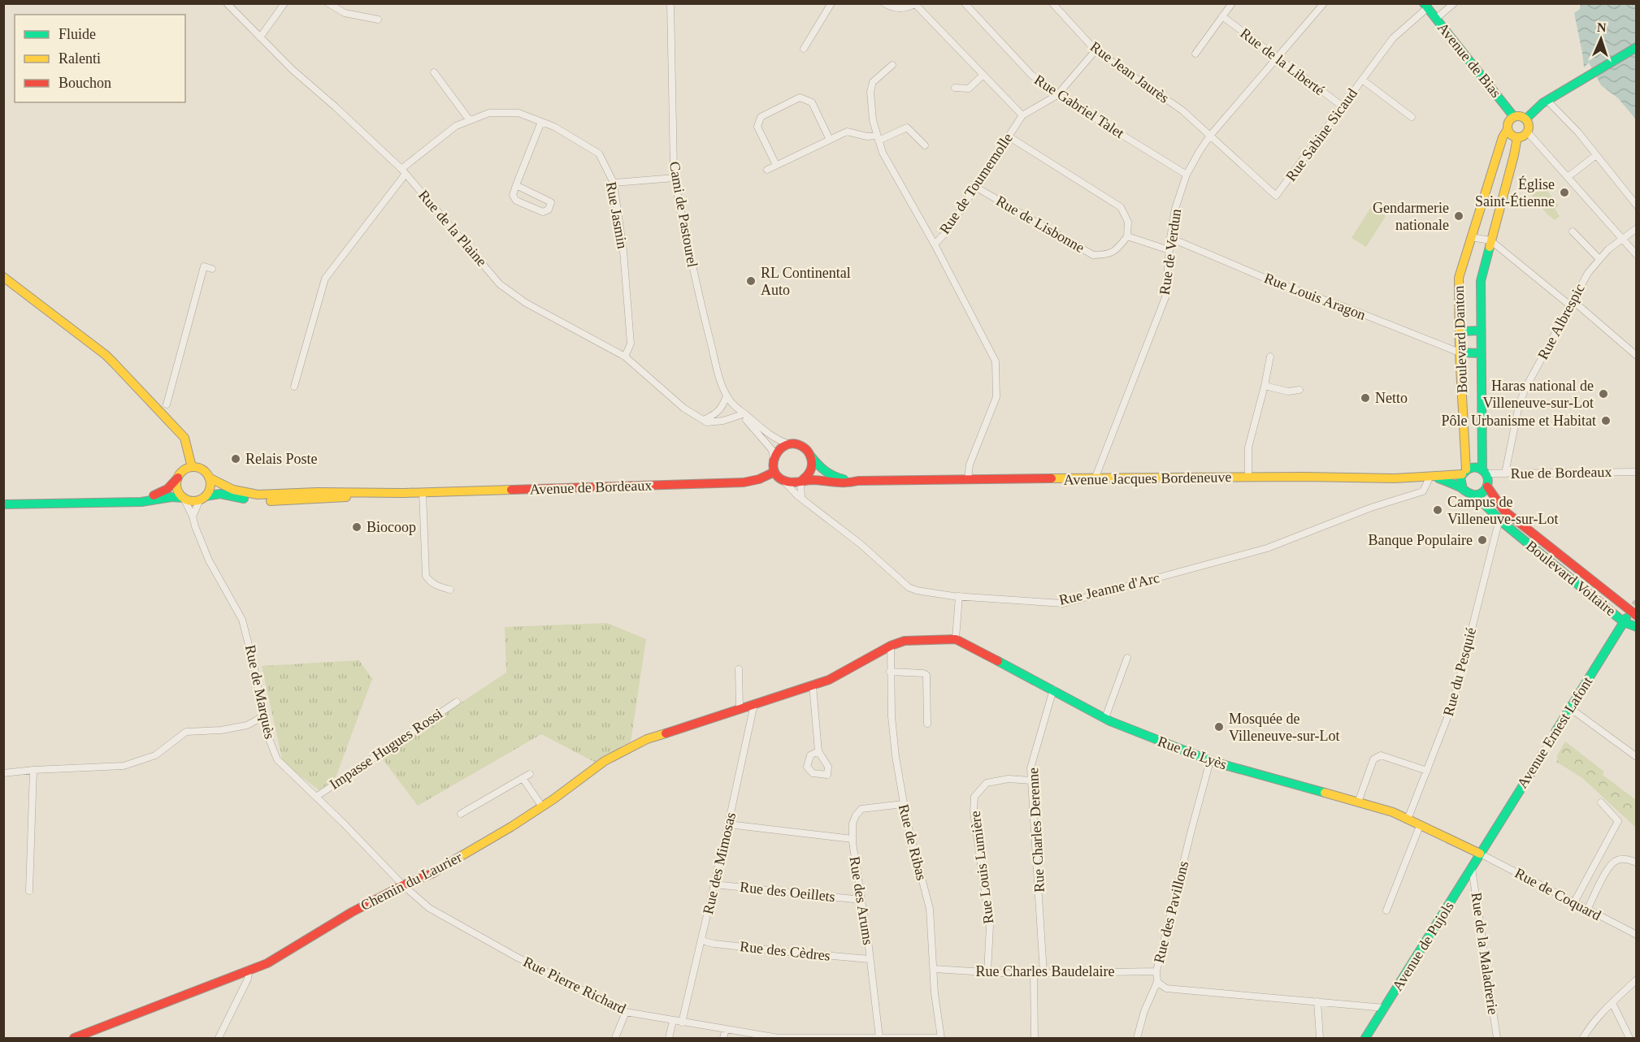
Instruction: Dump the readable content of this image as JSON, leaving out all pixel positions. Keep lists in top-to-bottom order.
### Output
{
  "streets": {
    "main road": [
      "Avenue de Bias",
      "Boulevard Danton",
      "Avenue Jacques Bordeneuve",
      "Avenue de Bordeaux",
      "Boulevard Voltaire",
      "Avenue Ernest Lafont",
      "Rue de Lyès",
      "Chemin du Laurier",
      "Avenue de Pujols"
    ],
    "street": [
      "Rue de la Liberté",
      "Rue Jean Jaurès",
      "Rue Gabriel Talet",
      "Rue Sabine Sicaud",
      "Rue de Toumemolle",
      "Cami de Pastourel",
      "Rue Jasmin",
      "Rue de Lisbonne",
      "Rue de la Plaine",
      "Rue de Verdun",
      "Rue Louis Aragon",
      "Rue Albrespic",
      "Rue de Bordeaux",
      "Rue Jeanne d'Arc",
      "Rue du Pesquié",
      "Rue de Marquès",
      "Impasse Hugues Rossi",
      "Rue Charles Derenne",
      "Rue de Ribas",
      "Rue des Mimosas",
      "Rue Louis Lumière",
      "Rue des Oeillets",
      "Rue de Coquard",
      "Rue des Arums",
      "Rue des Pavillons",
      "Rue des Cèdres",
      "Rue de la Maladrerie",
      "Rue Charles Baudelaire",
      "Rue Pierre Richard"
    ]
  },
  "crossings": [
    ["Avenue de Bias", "Rue Sabine Sicaud"],
    ["Avenue de Bias", "Boulevard Danton"],
    ["Rue de la Liberté", "Rue Sabine Sicaud"],
    ["Rue de la Liberté", "Rue de Verdun"],
    ["Rue Jean Jaurès", "Rue Sabine Sicaud"],
    ["Rue Jean Jaurès", "Rue de Toumemolle"],
    ["Rue Jean Jaurès", "Rue de Verdun"],
    ["Rue Gabriel Talet", "Rue de Toumemolle"],
    ["Rue Gabriel Talet", "Rue de Verdun"],
    ["Rue Sabine Sicaud", "Rue de Verdun"],
    ["Rue de Toumemolle", "Rue de Lisbonne"],
    ["Rue de Toumemolle", "Avenue Jacques Bordeneuve"],
    ["Cami de Pastourel", "Avenue Jacques Bordeneuve"],
    ["Cami de Pastourel", "Avenue de Bordeaux"],
    ["Cami de Pastourel", "Rue Jeanne d'Arc"],
    ["Rue Jasmin", "Rue de la Plaine"],
    ["Rue de Verdun", "Rue Louis Aragon"],
    ["Rue de Verdun", "Avenue Jacques Bordeneuve"],
    ["Rue Louis Aragon", "Boulevard Danton"],
    ["Rue Albrespic", "Rue de Bordeaux"],
    ["Boulevard Danton", "Rue de Bordeaux"],
    ["Boulevard Danton", "Avenue Jacques Bordeneuve"],
    ["Boulevard Danton", "Boulevard Voltaire"],
    ["Rue de Bordeaux", "Avenue Jacques Bordeneuve"],
    ["Rue de Bordeaux", "Boulevard Voltaire"],
    ["Avenue Jacques Bordeneuve", "Avenue de Bordeaux"],
    ["Avenue Jacques Bordeneuve", "Boulevard Voltaire"],
    ["Avenue Jacques Bordeneuve", "Rue Jeanne d'Arc"],
    ["Avenue de Bordeaux", "Rue Jeanne d'Arc"],
    ["Avenue de Bordeaux", "Rue de Marquès"],
    ["Boulevard Voltaire", "Rue du Pesquié"],
    ["Boulevard Voltaire", "Avenue Ernest Lafont"],
    ["Rue du Pesquié", "Rue de Lyès"],
    ["Rue de Marquès", "Impasse Hugues Rossi"],
    ["Rue de Marquès", "Chemin du Laurier"],
    ["Rue de Marquès", "Rue Pierre Richard"],
    ["Avenue Ernest Lafont", "Rue de Lyès"],
    ["Avenue Ernest Lafont", "Rue de Coquard"],
    ["Avenue Ernest Lafont", "Avenue de Pujols"],
    ["Rue de Lyès", "Rue Charles Derenne"],
    ["Rue de Lyès", "Chemin du Laurier"],
    ["Rue de Lyès", "Rue de Coquard"],
    ["Rue de Lyès", "Rue des Pavillons"],
    ["Rue de Lyès", "Avenue de Pujols"],
    ["Rue Charles Derenne", "Rue Louis Lumière"],
    ["Rue Charles Derenne", "Rue Charles Baudelaire"],
    ["Rue de Ribas", "Chemin du Laurier"],
    ["Rue de Ribas", "Rue des Arums"],
    ["Rue de Ribas", "Rue Charles Baudelaire"],
    ["Rue de Ribas", "Rue Pierre Richard"],
    ["Rue des Mimosas", "Chemin du Laurier"],
    ["Rue des Mimosas", "Rue des Oeillets"],
    ["Rue des Mimosas", "Rue des Cèdres"],
    ["Rue des Mimosas", "Rue Pierre Richard"],
    ["Rue Louis Lumière", "Rue Charles Baudelaire"],
    ["Chemin du Laurier", "Rue Pierre Richard"],
    ["Rue des Oeillets", "Rue des Arums"],
    ["Rue de Coquard", "Avenue de Pujols"],
    ["Rue des Arums", "Rue des Cèdres"],
    ["Rue des Arums", "Rue Pierre Richard"],
    ["Rue des Pavillons", "Avenue de Pujols"],
    ["Rue des Pavillons", "Rue Charles Baudelaire"],
    ["Avenue de Pujols", "Rue de la Maladrerie"]
  ],
  "places": [
    "Église Saint-Étienne",
    "Gendarmerie nationale",
    "RL Continental Auto",
    "Haras national de Villeneuve-sur-Lot",
    "Netto",
    "Pôle Urbanisme et Habitat",
    "Relais Poste",
    "Campus de Villeneuve-sur-Lot",
    "Biocoop",
    "Banque Populaire",
    "Mosquée de Villeneuve-sur-Lot"
  ],
  "legend": ["Fluide", "Ralenti", "Bouchon"],
  "north": "top"
}
